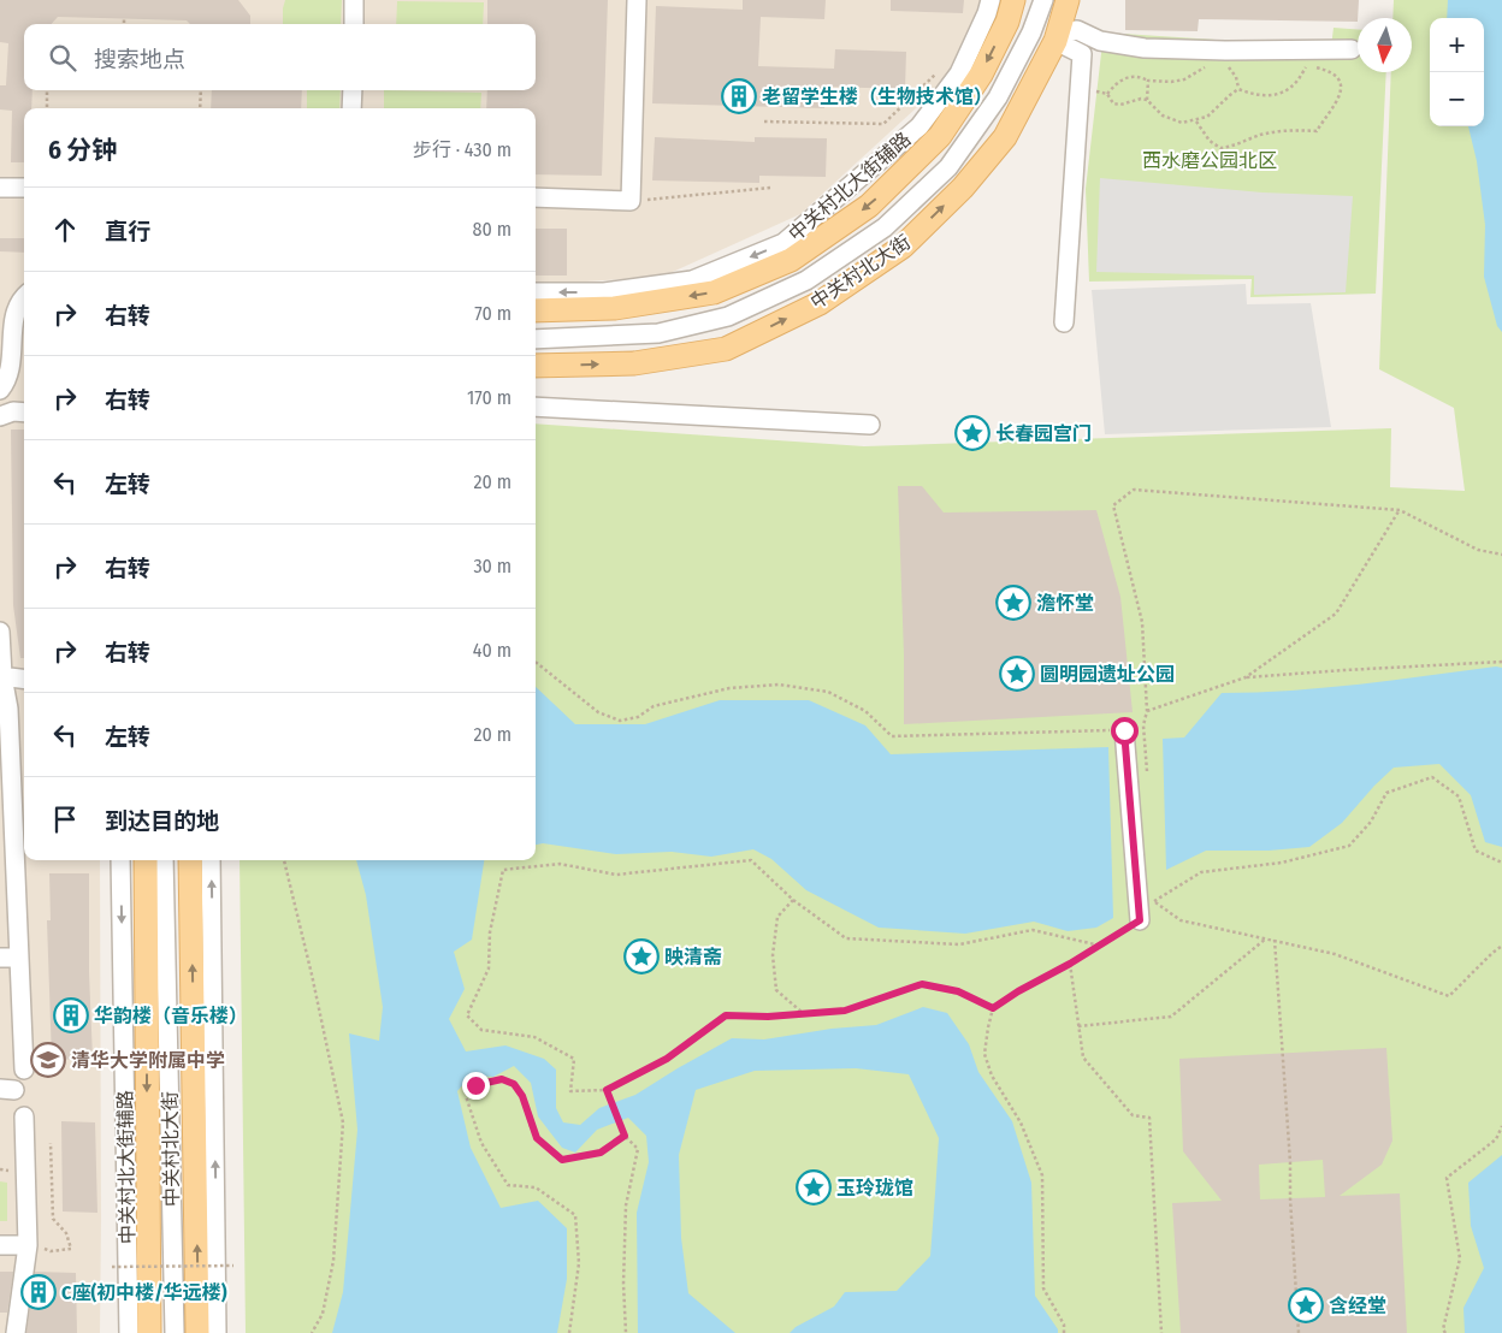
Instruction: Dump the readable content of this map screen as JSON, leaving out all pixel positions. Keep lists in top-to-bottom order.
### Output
{
  "streets": {
    "main road": ["中关村北大街"],
    "street": ["中关村北大街辅路"]
  },
  "one_way": ["中关村北大街辅路"],
  "parks": ["西水磨公园北区"],
  "places": {
    "building": ["老留学生楼（生物技术馆）", "华韵楼（音乐楼）", "C座(初中楼/华远楼)"],
    "place": [
      "长春园宫门",
      "澹怀堂",
      "圆明园遗址公园",
      "映清斋",
      "玉玲珑馆",
      "含经堂"
    ],
    "school or university": ["清华大学附属中学"]
  },
  "north": "bottom",
  "page": {
    "map_buttons": ["+", "−"],
    "search": "搜索地点",
    "heading": ["6 分钟", "步行 · 430 m"],
    "list": [
      ["直行", "80 m"],
      ["右转", "70 m"],
      ["右转", "170 m"],
      ["左转", "20 m"],
      ["右转", "30 m"],
      ["右转", "40 m"],
      ["左转", "20 m"],
      "到达目的地"
    ]
  }
}
